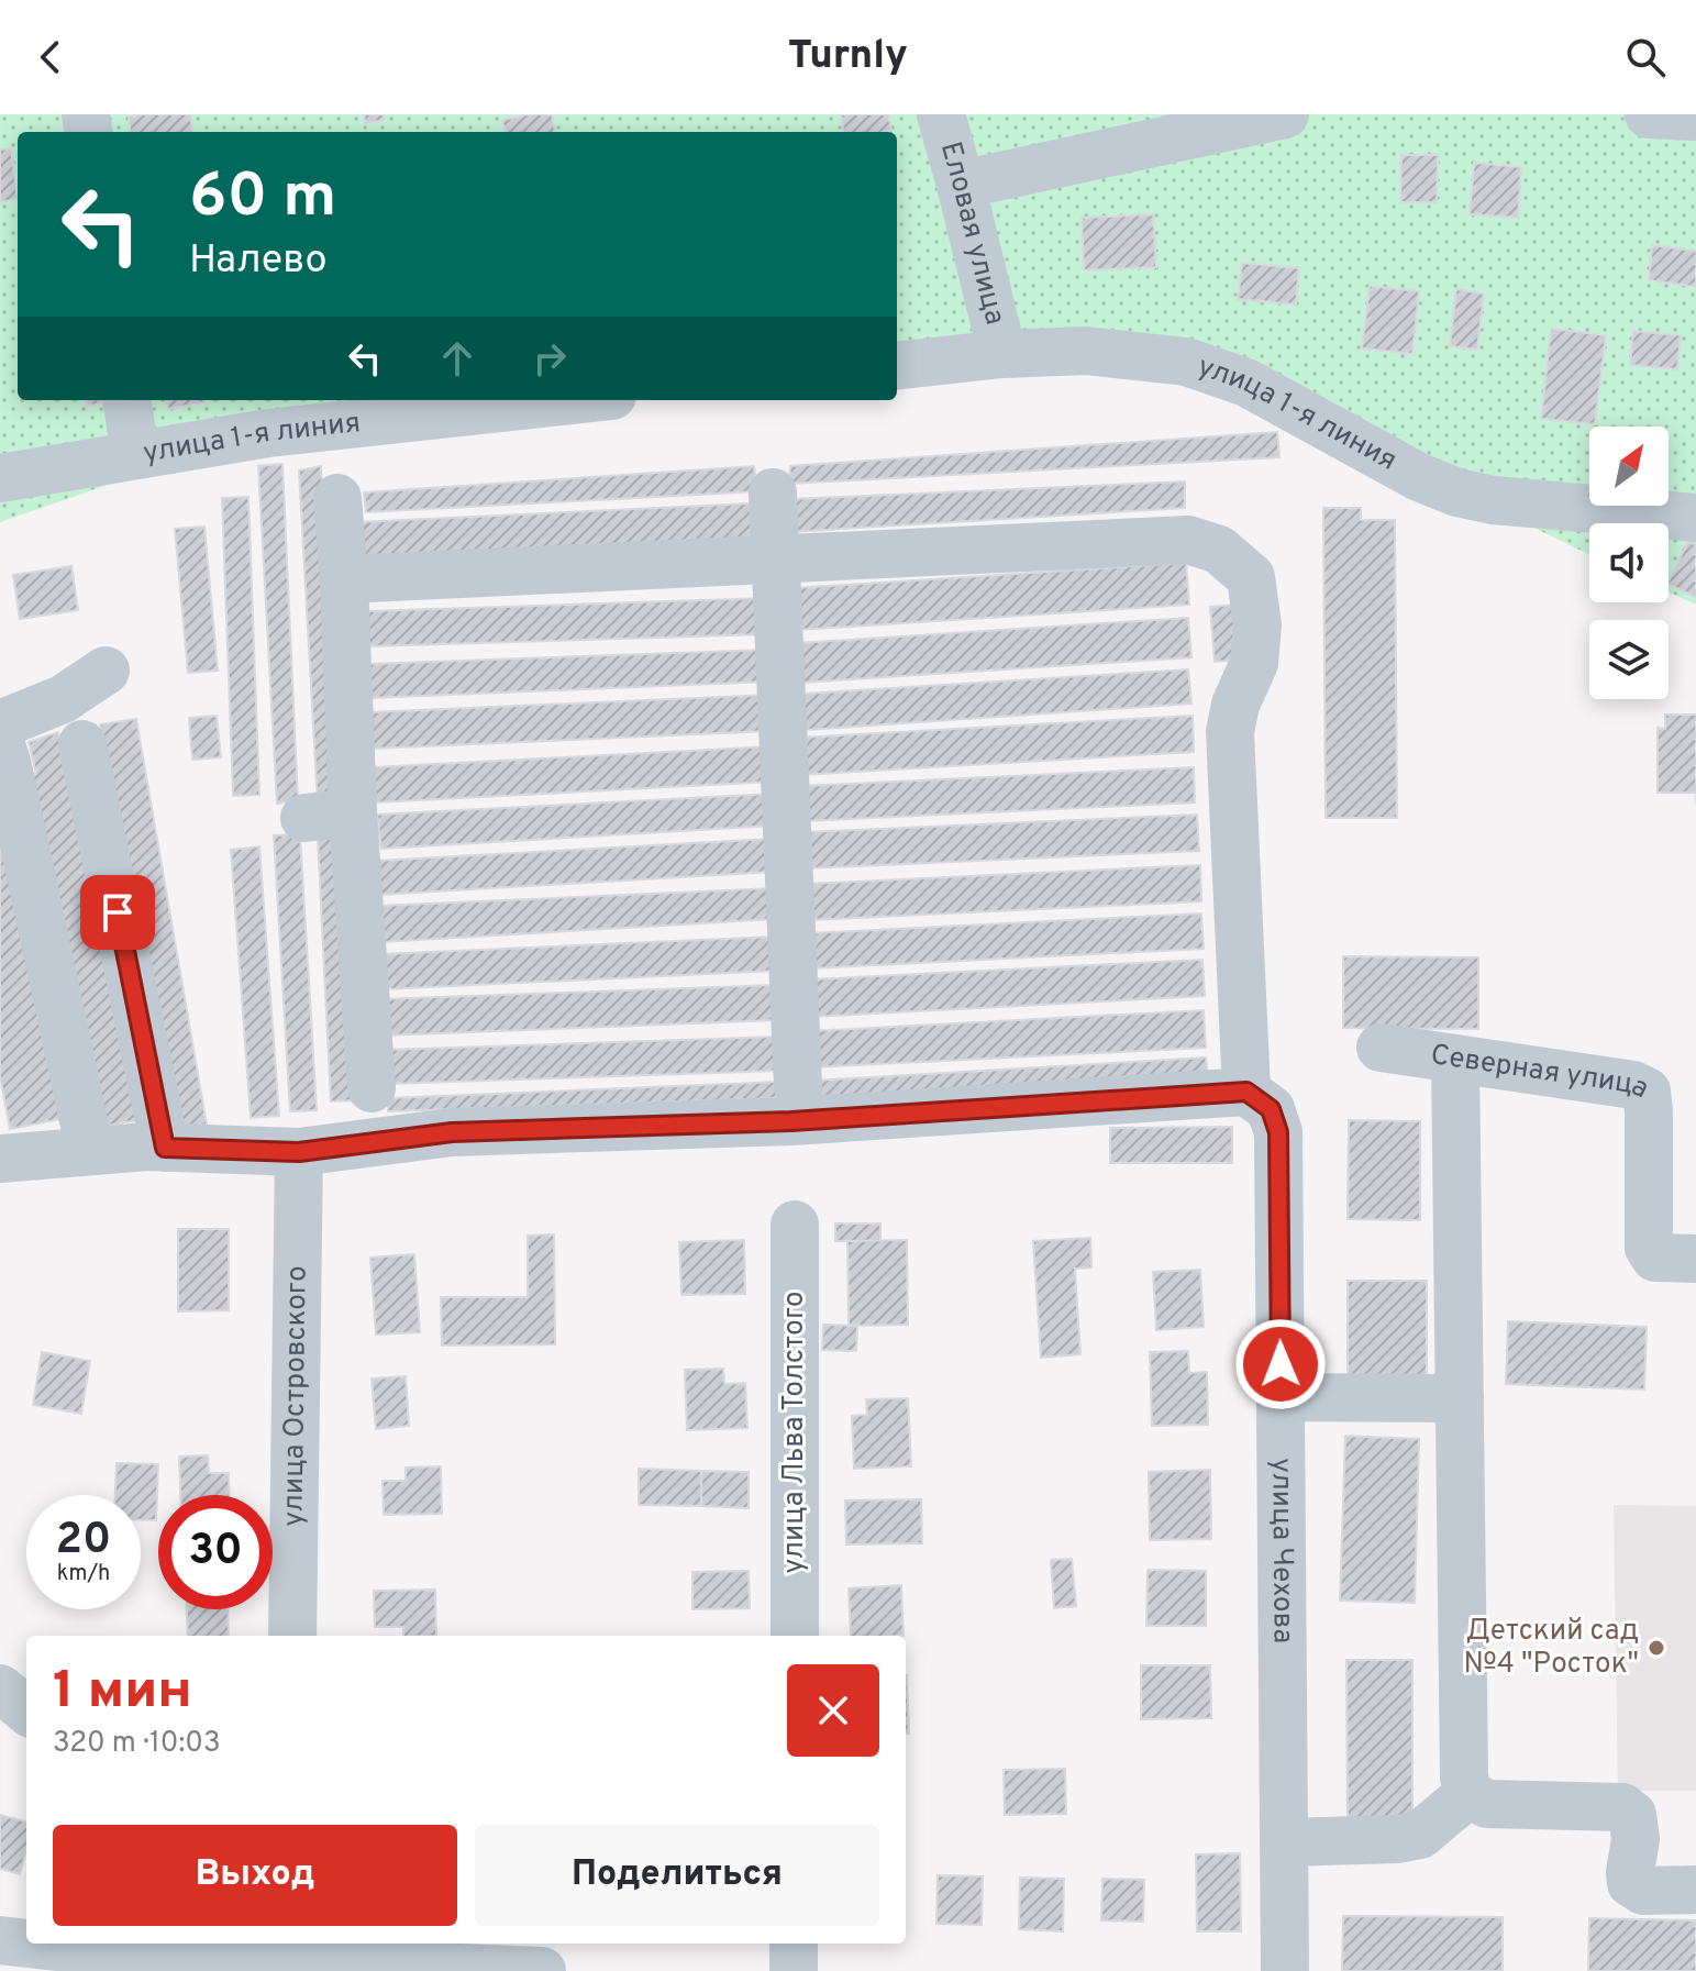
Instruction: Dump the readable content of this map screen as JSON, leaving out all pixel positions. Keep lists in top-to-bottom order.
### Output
{
  "streets": {
    "street": [
      "Еловая улица",
      "улица 1-я линия",
      "Северная улица",
      "улица Островского",
      "улица Льва Толстого",
      "улица Чехова"
    ]
  },
  "crossings": [
    ["Еловая улица", "улица 1-я линия"]
  ],
  "places": ["Детский сад №4 \"Росток\""],
  "north": "top right",
  "page": {
    "header": "Turnly",
    "turn": ["60 m", "Налево"],
    "speed": "20 km/h",
    "limit": "30",
    "heading": ["1 мин", "320 m · 10:03"],
    "buttons": ["Выход", "Поделиться"]
  }
}
